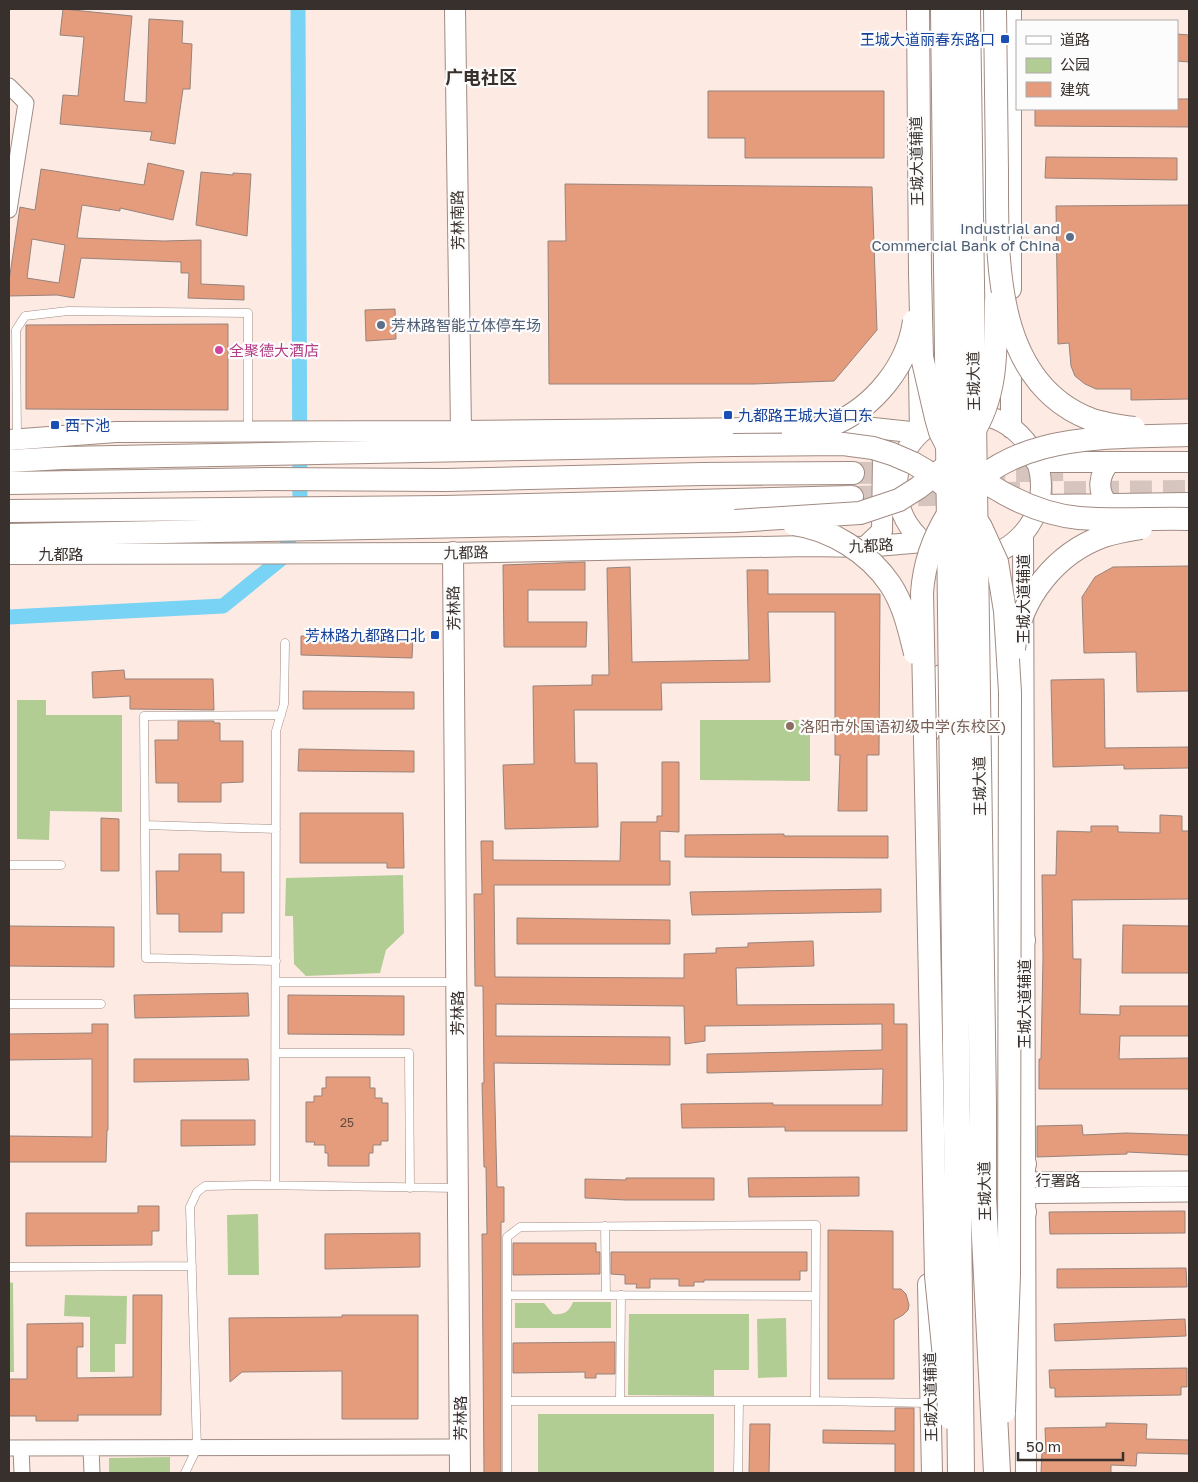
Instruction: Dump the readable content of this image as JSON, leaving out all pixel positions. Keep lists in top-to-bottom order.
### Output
{
  "streets": {
    "highway": ["王城大道"],
    "main road": [
      "王城大道辅道",
      "芳林南路",
      "九都路",
      "芳林路"
    ],
    "street": ["行署路"]
  },
  "crossings": [
    ["王城大道辅道", "王城大道"],
    ["王城大道辅道", "九都路"],
    ["王城大道辅道", "行署路"],
    ["芳林南路", "九都路"],
    ["王城大道", "九都路"],
    ["王城大道", "行署路"],
    ["九都路", "芳林路"]
  ],
  "districts": ["广电社区"],
  "places": {
    "transit": [
      "王城大道丽春东路口",
      "九都路王城大道口东",
      "西下池",
      "芳林路九都路口北"
    ],
    "other": [
      "Industrial and Commercial Bank of China",
      "芳林路智能立体停车场",
      "全聚德大酒店",
      "洛阳市外国语初级中学(东校区)"
    ]
  },
  "house_numbers": ["25"],
  "legend": ["道路", "公园", "建筑"],
  "scale_bar": "50 m"
}
